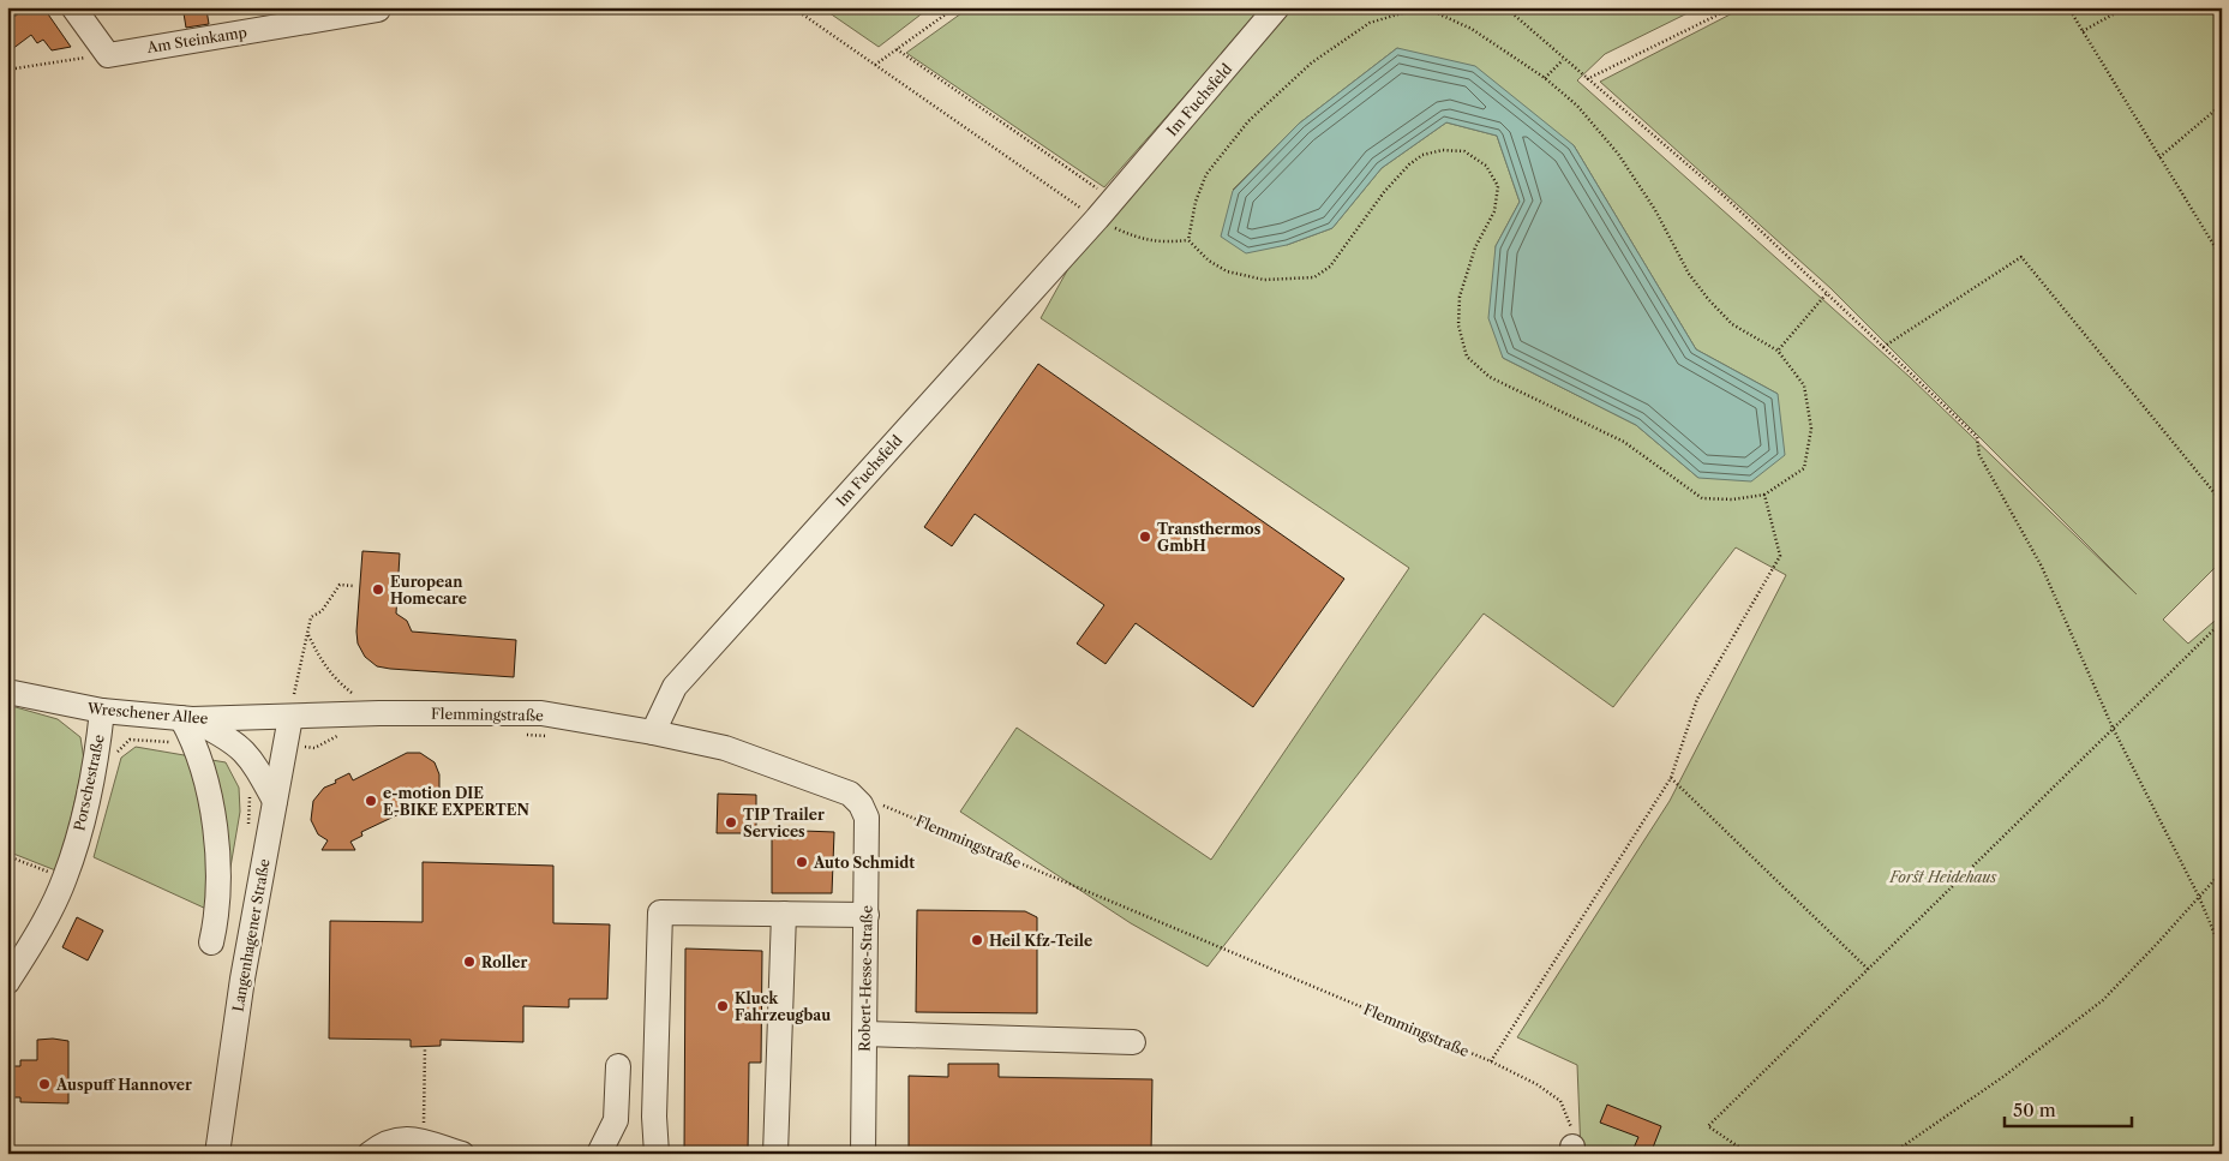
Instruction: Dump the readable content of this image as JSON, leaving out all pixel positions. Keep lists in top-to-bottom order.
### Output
{
  "streets": {
    "street": [
      "Am Steinkamp",
      "Im Fuchsfeld",
      "Wreschener Allee",
      "Flemmingstraße",
      "Porschestraße",
      "Langenhagener Straße",
      "Robert-Hesse-Straße"
    ]
  },
  "crossings": [
    ["Im Fuchsfeld", "Flemmingstraße"],
    ["Wreschener Allee", "Flemmingstraße"],
    ["Wreschener Allee", "Porschestraße"],
    ["Wreschener Allee", "Langenhagener Straße"],
    ["Flemmingstraße", "Langenhagener Straße"],
    ["Flemmingstraße", "Robert-Hesse-Straße"]
  ],
  "parks": ["Forst Heidehaus"],
  "places": [
    "Transthermos GmbH",
    "European Homecare",
    "e-motion DIE E-BIKE EXPERTEN",
    "TIP Trailer Services",
    "Auto Schmidt",
    "Heil Kfz-Teile",
    "Roller",
    "Kluck Fahrzeugbau",
    "Auspuff Hannover"
  ],
  "scale_bar": "50 m"
}
